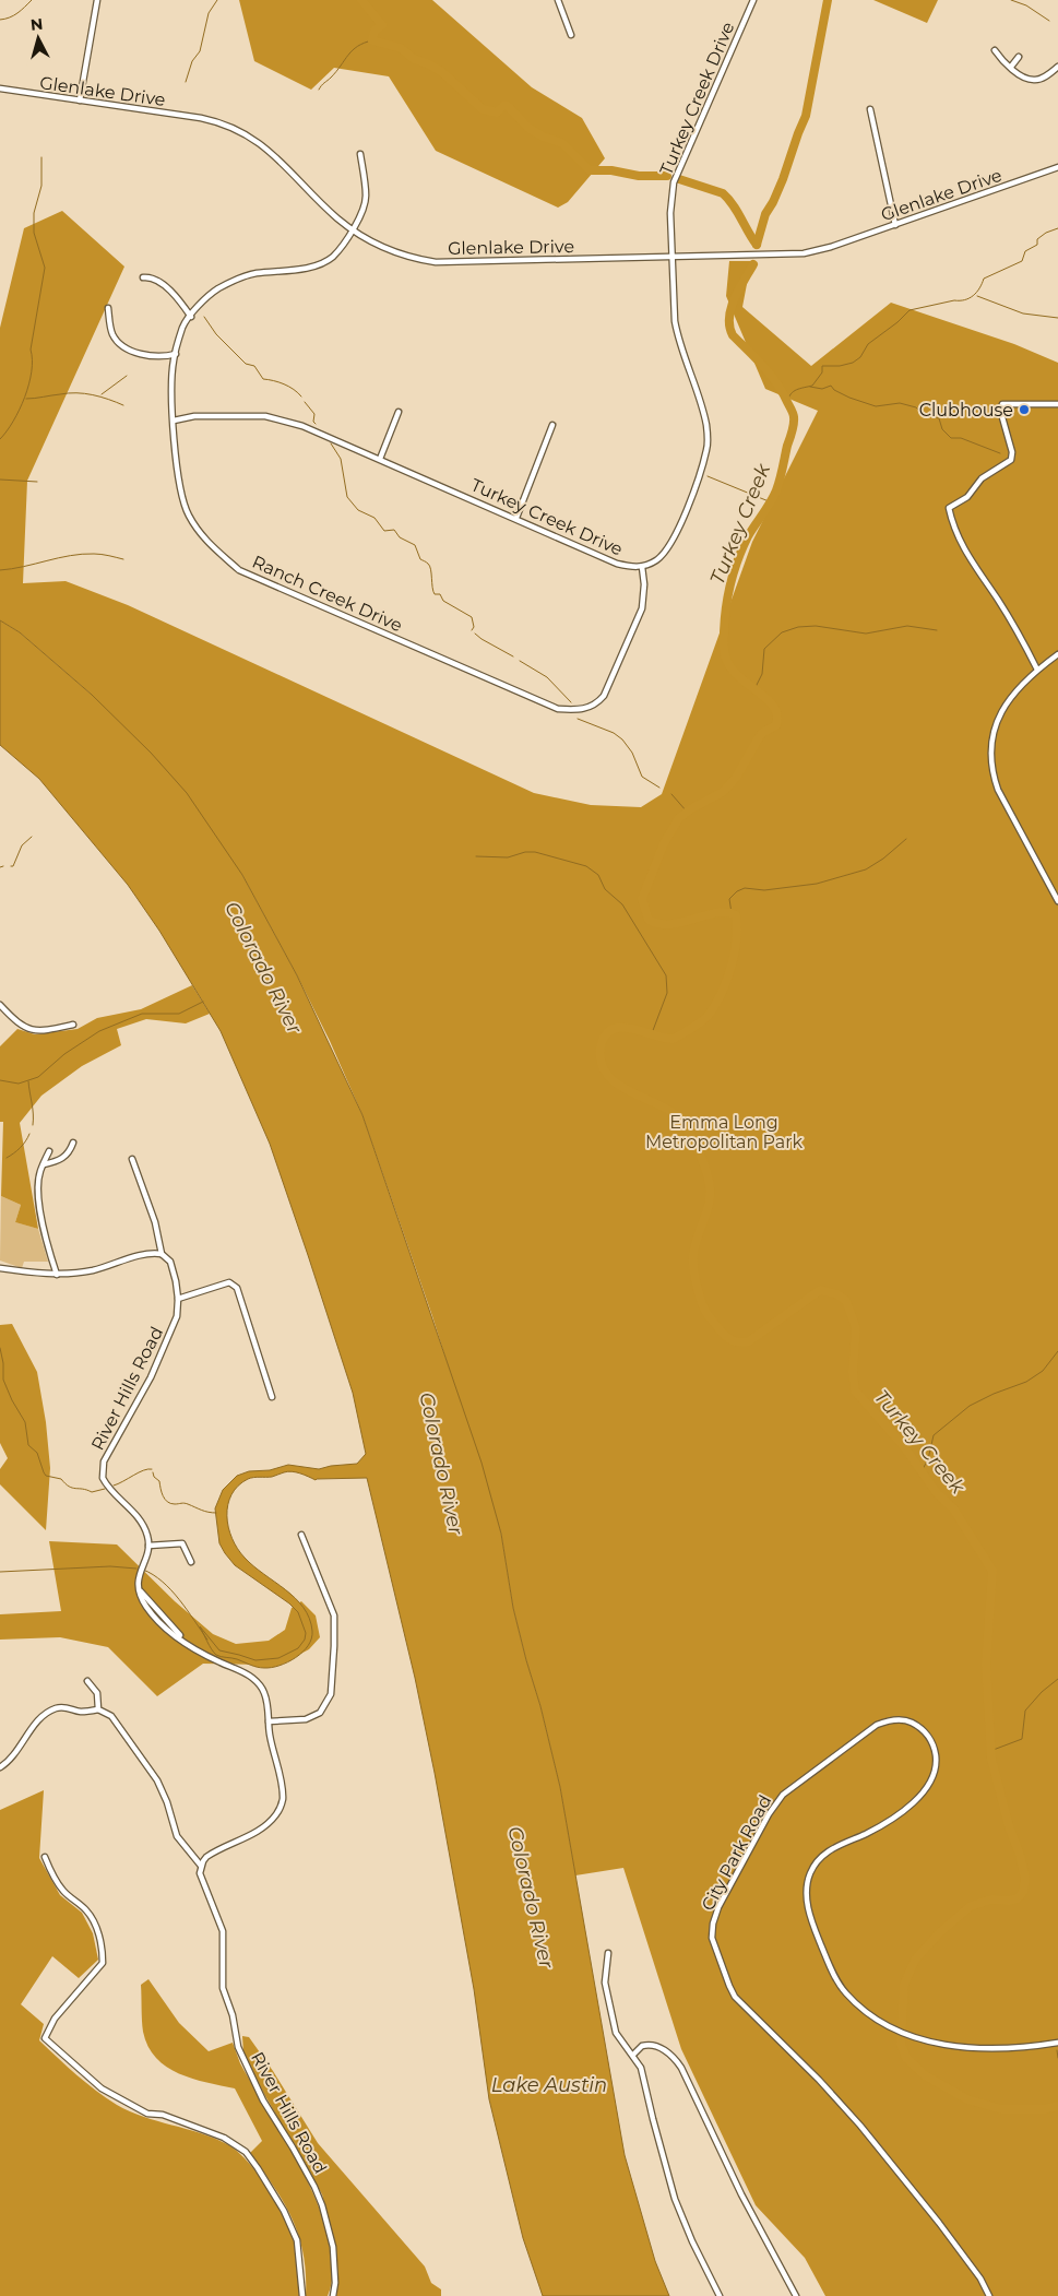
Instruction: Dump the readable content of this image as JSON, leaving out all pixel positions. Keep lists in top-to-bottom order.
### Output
{
  "streets": {
    "street": [
      "Glenlake Drive",
      "Turkey Creek Drive",
      "Ranch Creek Drive",
      "River Hills Road",
      "City Park Road"
    ]
  },
  "crossings": [
    ["Glenlake Drive", "Turkey Creek Drive"],
    ["Glenlake Drive", "Ranch Creek Drive"],
    ["Turkey Creek Drive", "Ranch Creek Drive"]
  ],
  "water": ["Turkey Creek", "Colorado River", "Lake Austin"],
  "parks": ["Emma Long Metropolitan Park"],
  "places": ["Clubhouse"],
  "north": "top"
}
